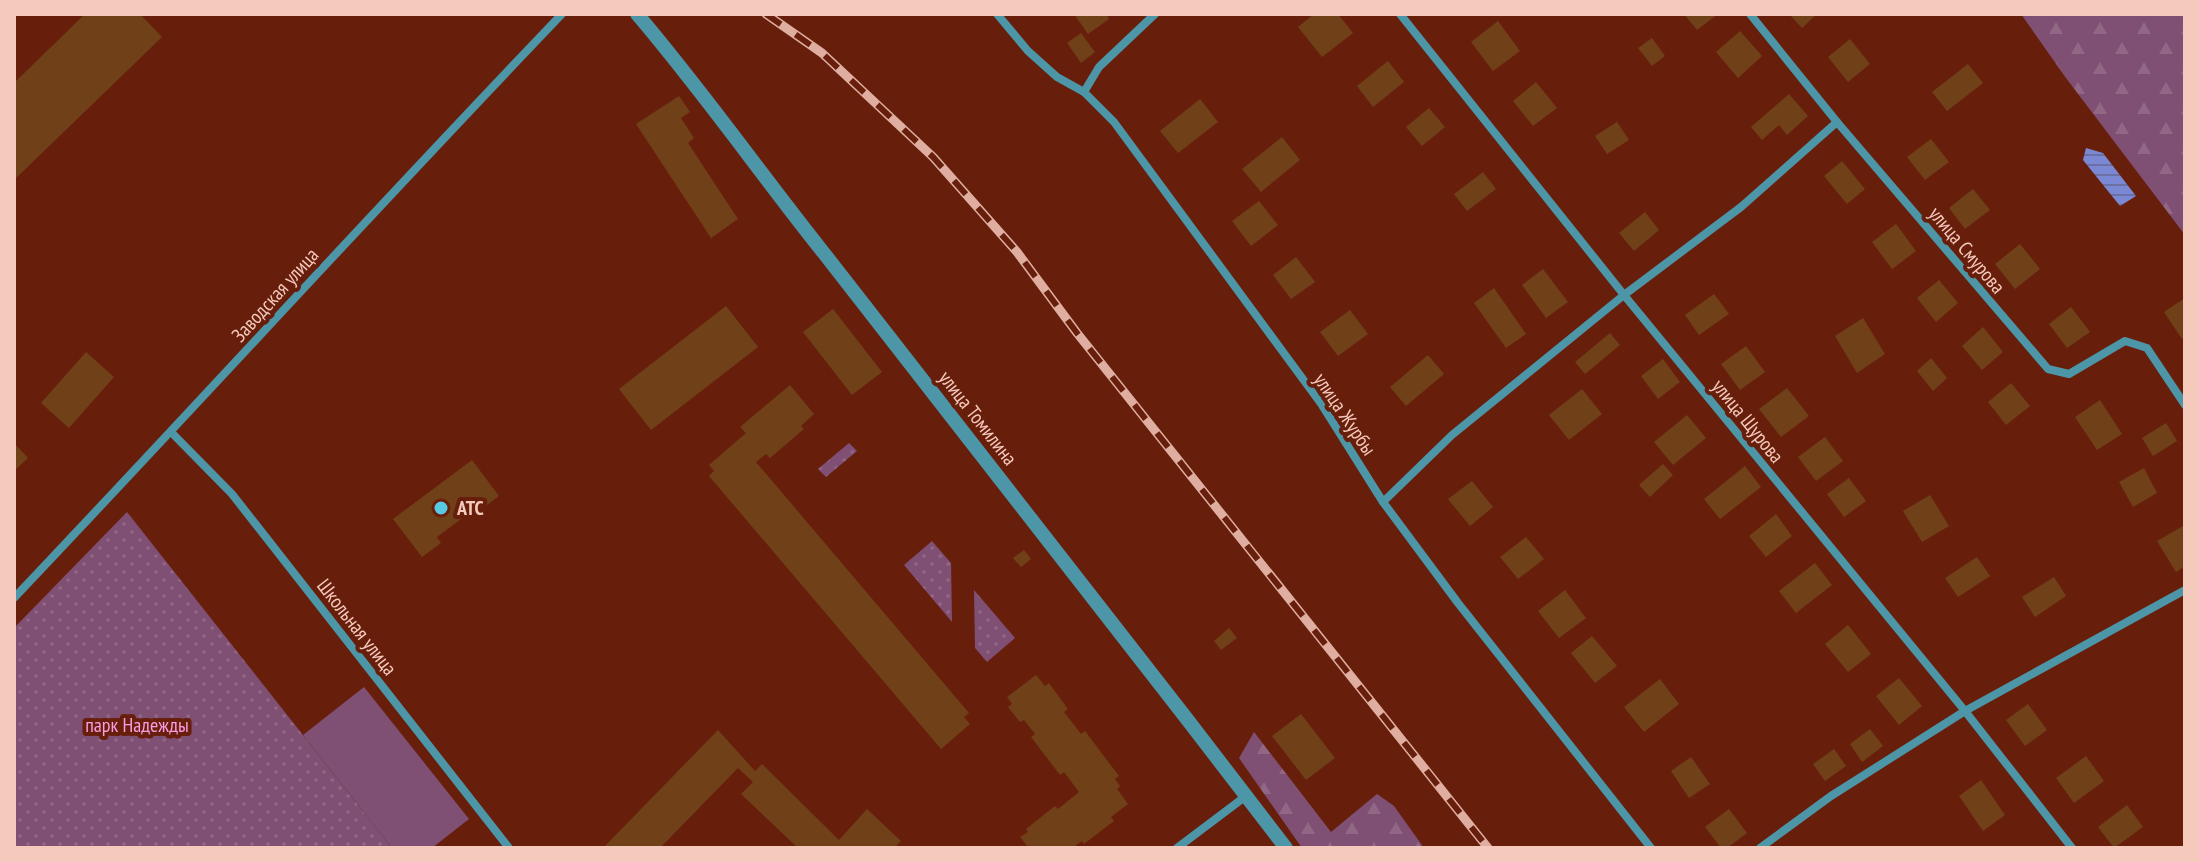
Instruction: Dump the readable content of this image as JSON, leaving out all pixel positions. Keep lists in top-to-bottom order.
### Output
{
  "streets": {
    "street": [
      "улица Смурова",
      "Заводская улица",
      "улица Журбы",
      "улица Томилина",
      "улица Щурова",
      "Школьная улица"
    ]
  },
  "crossings": [
    ["Заводская улица", "Школьная улица"]
  ],
  "parks": ["парк Надежды"],
  "places": ["АТС"]
}
